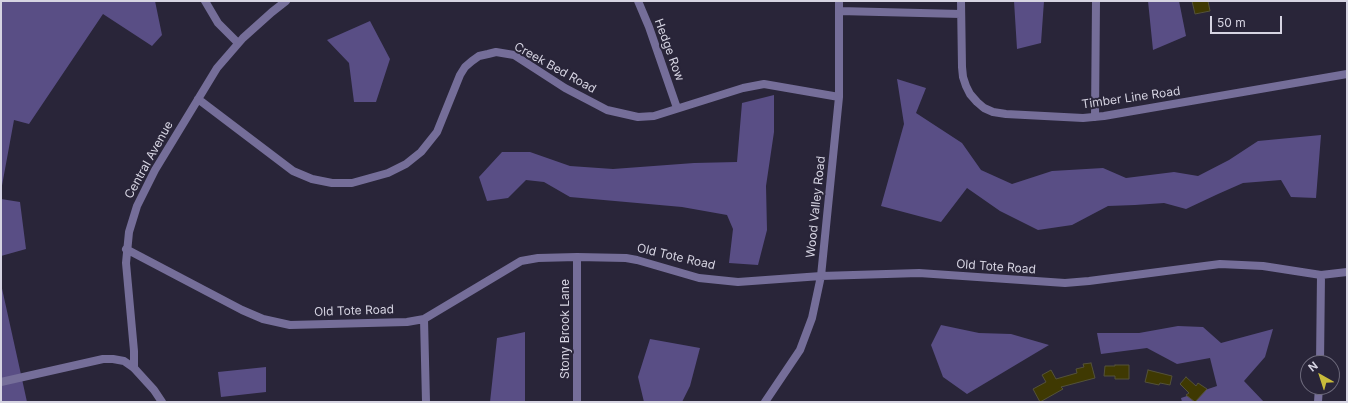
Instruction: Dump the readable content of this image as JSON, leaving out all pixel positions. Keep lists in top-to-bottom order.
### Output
{
  "streets": {
    "street": [
      "Hedge Row",
      "Creek Bed Road",
      "Timber Line Road",
      "Central Avenue",
      "Wood Valley Road",
      "Old Tote Road",
      "Stony Brook Lane"
    ]
  },
  "crossings": [
    ["Hedge Row", "Creek Bed Road"],
    ["Creek Bed Road", "Central Avenue"],
    ["Creek Bed Road", "Wood Valley Road"],
    ["Central Avenue", "Old Tote Road"],
    ["Wood Valley Road", "Old Tote Road"],
    ["Old Tote Road", "Stony Brook Lane"]
  ],
  "scale_bar": "50 m",
  "north": "top left"
}
